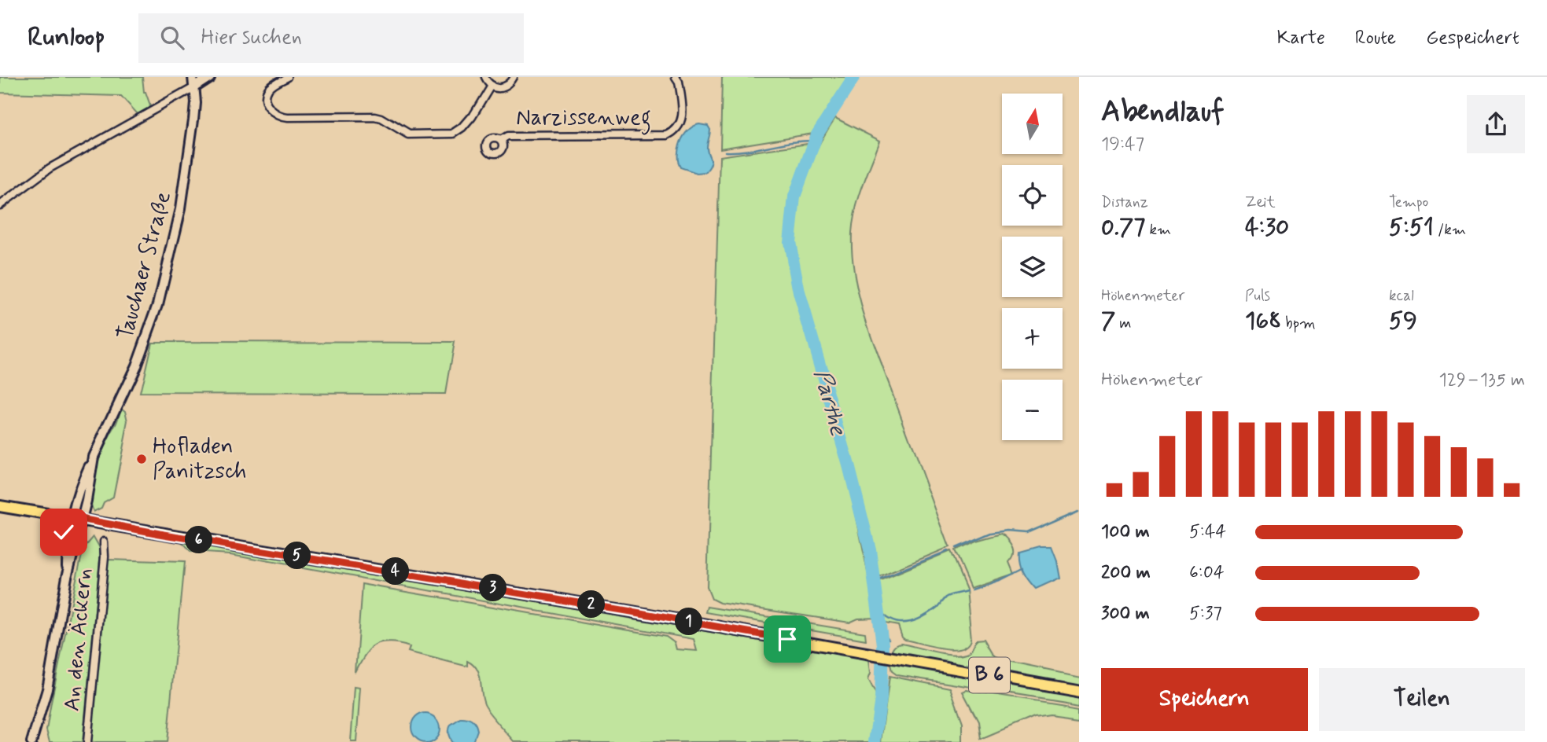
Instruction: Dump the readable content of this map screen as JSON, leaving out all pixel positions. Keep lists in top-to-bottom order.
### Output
{
  "streets": {
    "main road": ["B 6"],
    "street": ["Narzissenweg", "Tauchaer Straße", "An den Äckern"]
  },
  "crossings": [
    ["Tauchaer Straße", "B 6"]
  ],
  "water": ["Parthe"],
  "places": ["Hofladen Panitzsch"],
  "north": "top",
  "page": {
    "header": "Runloop",
    "search": "Hier suchen",
    "nav": ["Karte", "Route", "Gespeichert"],
    "heading": ["Abendlauf", "19:47"],
    "map_buttons": ["+", "−"],
    "stats": [
      ["Distanz", "0.77 km"],
      ["Zeit", "4:30"],
      ["Tempo", "5:51 /km"],
      ["Höhenmeter", "7 m"],
      ["Puls", "168 bpm"],
      ["kcal", "59"]
    ],
    "chart": ["Höhenmeter", "129–135 m"],
    "list": [
      {
        "name": "100 m",
        "note": "5:44"
      },
      {
        "name": "200 m",
        "note": "6:04"
      },
      {
        "name": "300 m",
        "note": "5:37"
      }
    ],
    "pins": [
      "6",
      "5",
      "4",
      "3",
      "2",
      "1"
    ],
    "buttons": ["Speichern", "Teilen"]
  }
}
